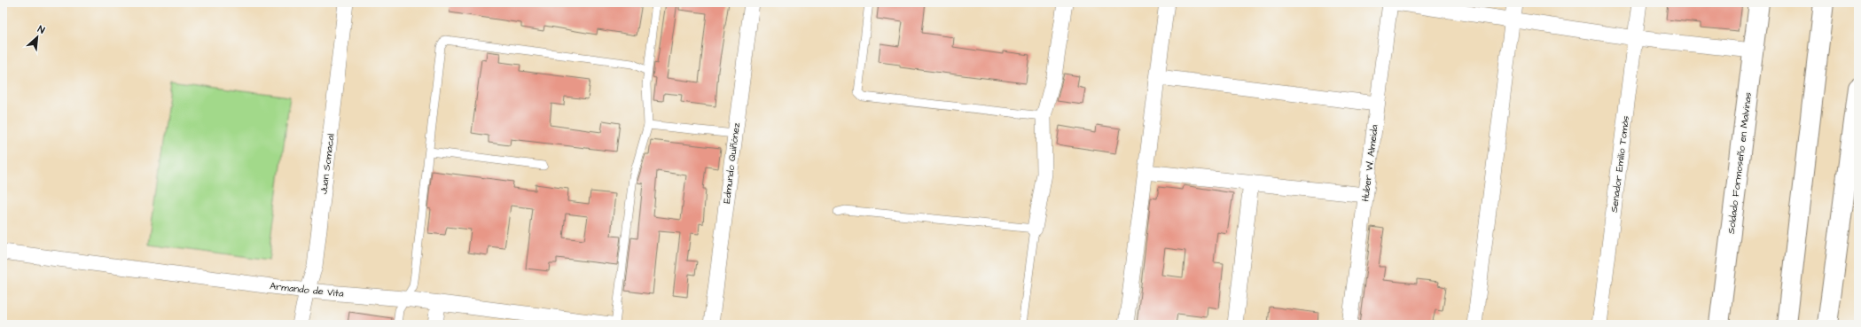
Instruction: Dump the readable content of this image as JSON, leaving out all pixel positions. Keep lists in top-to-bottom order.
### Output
{
  "streets": {
    "main road": ["Soldado Formoseño en Malvinas"],
    "street": [
      "Edmundo Quiñónez",
      "Huber W. Almeida",
      "Juan Somacal",
      "Senador Emilio Tomás",
      "Armando de Vita"
    ]
  },
  "crossings": [
    ["Juan Somacal", "Armando de Vita"]
  ],
  "north": "top right"
}
